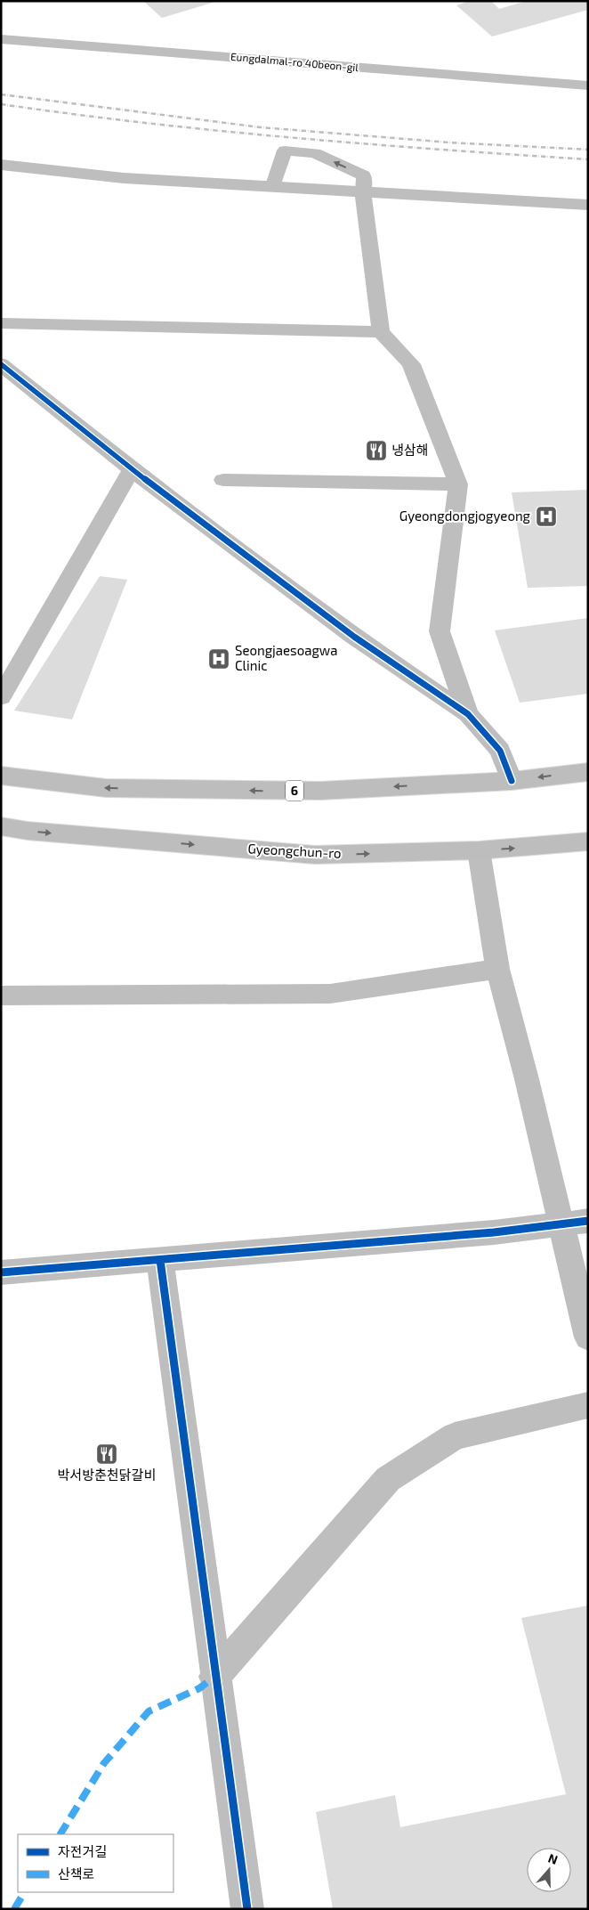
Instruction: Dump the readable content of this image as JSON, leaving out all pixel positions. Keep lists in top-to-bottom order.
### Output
{
  "streets": {
    "main road": ["6", "Gyeongchun-ro"],
    "street": ["Eungdalmal-ro 40beon-gil"]
  },
  "places": {
    "restaurant": ["냉삼해", "박서방춘천닭갈비"],
    "hospital": ["Gyeongdongjogyeong", "Seongjaesoagwa Clinic"]
  },
  "legend": ["자전거길", "산책로"],
  "north": "top"
}
